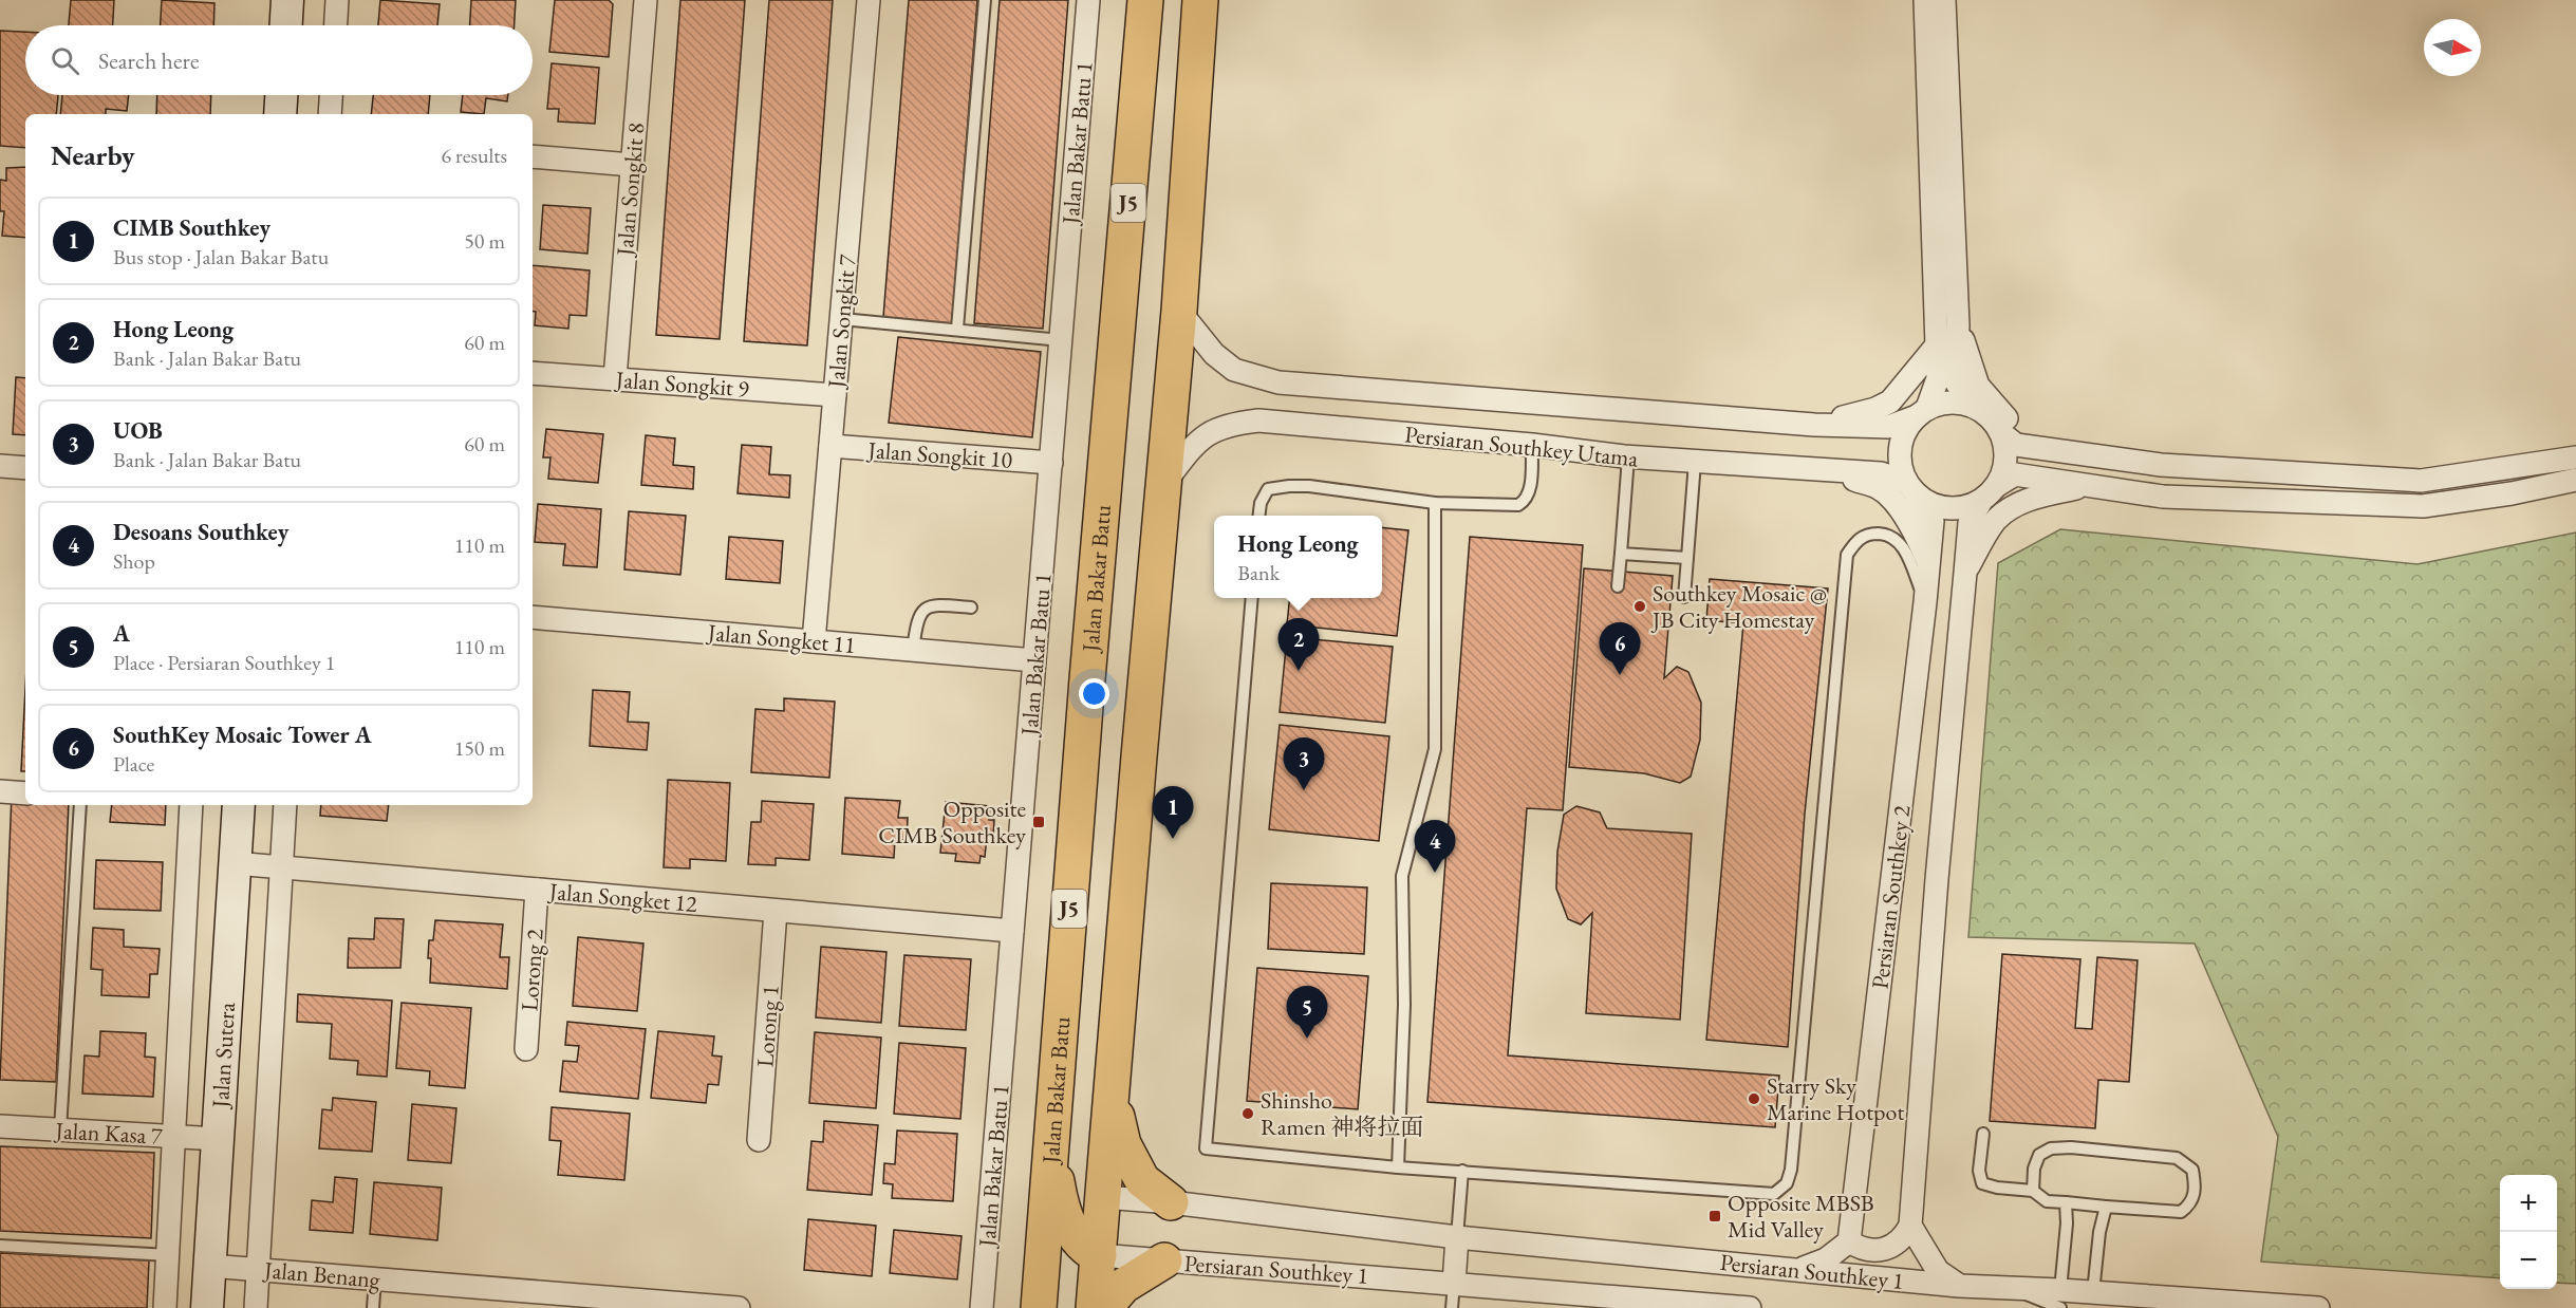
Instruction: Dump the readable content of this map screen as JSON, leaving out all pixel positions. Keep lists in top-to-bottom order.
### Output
{
  "streets": {
    "main road": ["J5", "Jalan Bakar Batu"],
    "street": [
      "Jalan Bakar Batu 1",
      "Jalan Songkit 8",
      "Jalan Songkit 7",
      "Jalan Songkit 9",
      "Persiaran Southkey Utama",
      "Jalan Songkit 10",
      "Jalan Songket 11",
      "Jalan Songket 12",
      "Persiaran Southkey 2",
      "Lorong 2",
      "Lorong 1",
      "Jalan Sutera",
      "Jalan Kasa 7",
      "Persiaran Southkey 1",
      "Jalan Benang"
    ]
  },
  "crossings": [
    ["Jalan Bakar Batu 1", "Jalan Songkit 10"],
    ["Jalan Bakar Batu 1", "Jalan Songket 11"],
    ["Jalan Bakar Batu 1", "Jalan Songket 12"],
    ["Jalan Songkit 8", "Jalan Songkit 9"],
    ["Jalan Songkit 7", "Jalan Songkit 9"],
    ["Jalan Songkit 7", "Jalan Songkit 10"],
    ["Jalan Songkit 7", "Jalan Songket 11"],
    ["Persiaran Southkey Utama", "Persiaran Southkey 2"],
    ["Jalan Songket 12", "Lorong 2"],
    ["Jalan Songket 12", "Lorong 1"],
    ["Jalan Songket 12", "Jalan Sutera"],
    ["Jalan Sutera", "Jalan Kasa 7"],
    ["Jalan Sutera", "Jalan Benang"]
  ],
  "places": {
    "other": ["Southkey Mosaic @ JB City Homestay", "Starry Sky Marine Hotpot", "Shinsho Ramen 神将拉面"],
    "transit": ["Opposite CIMB Southkey", "Opposite MBSB Mid Valley"]
  },
  "north": "right",
  "page": {
    "search": "Search here",
    "heading": ["Nearby", "6 results"],
    "list": [
      {
        "mark": "1",
        "name": "CIMB Southkey",
        "note": "Bus stop · Jalan Bakar Batu",
        "value": "50 m"
      },
      {
        "mark": "2",
        "name": "Hong Leong",
        "note": "Bank · Jalan Bakar Batu",
        "value": "60 m"
      },
      {
        "mark": "3",
        "name": "UOB",
        "note": "Bank · Jalan Bakar Batu",
        "value": "60 m"
      },
      {
        "mark": "4",
        "name": "Desoans Southkey",
        "note": "Shop",
        "value": "110 m"
      },
      {
        "mark": "5",
        "name": "A",
        "note": "Place · Persiaran Southkey 1",
        "value": "110 m"
      },
      {
        "mark": "6",
        "name": "SouthKey Mosaic Tower A",
        "note": "Place",
        "value": "150 m"
      }
    ],
    "popup": ["Hong Leong", "Bank"],
    "pins": [
      "2",
      "6",
      "3",
      "1",
      "4",
      "5"
    ],
    "map_buttons": ["+", "−"]
  }
}
